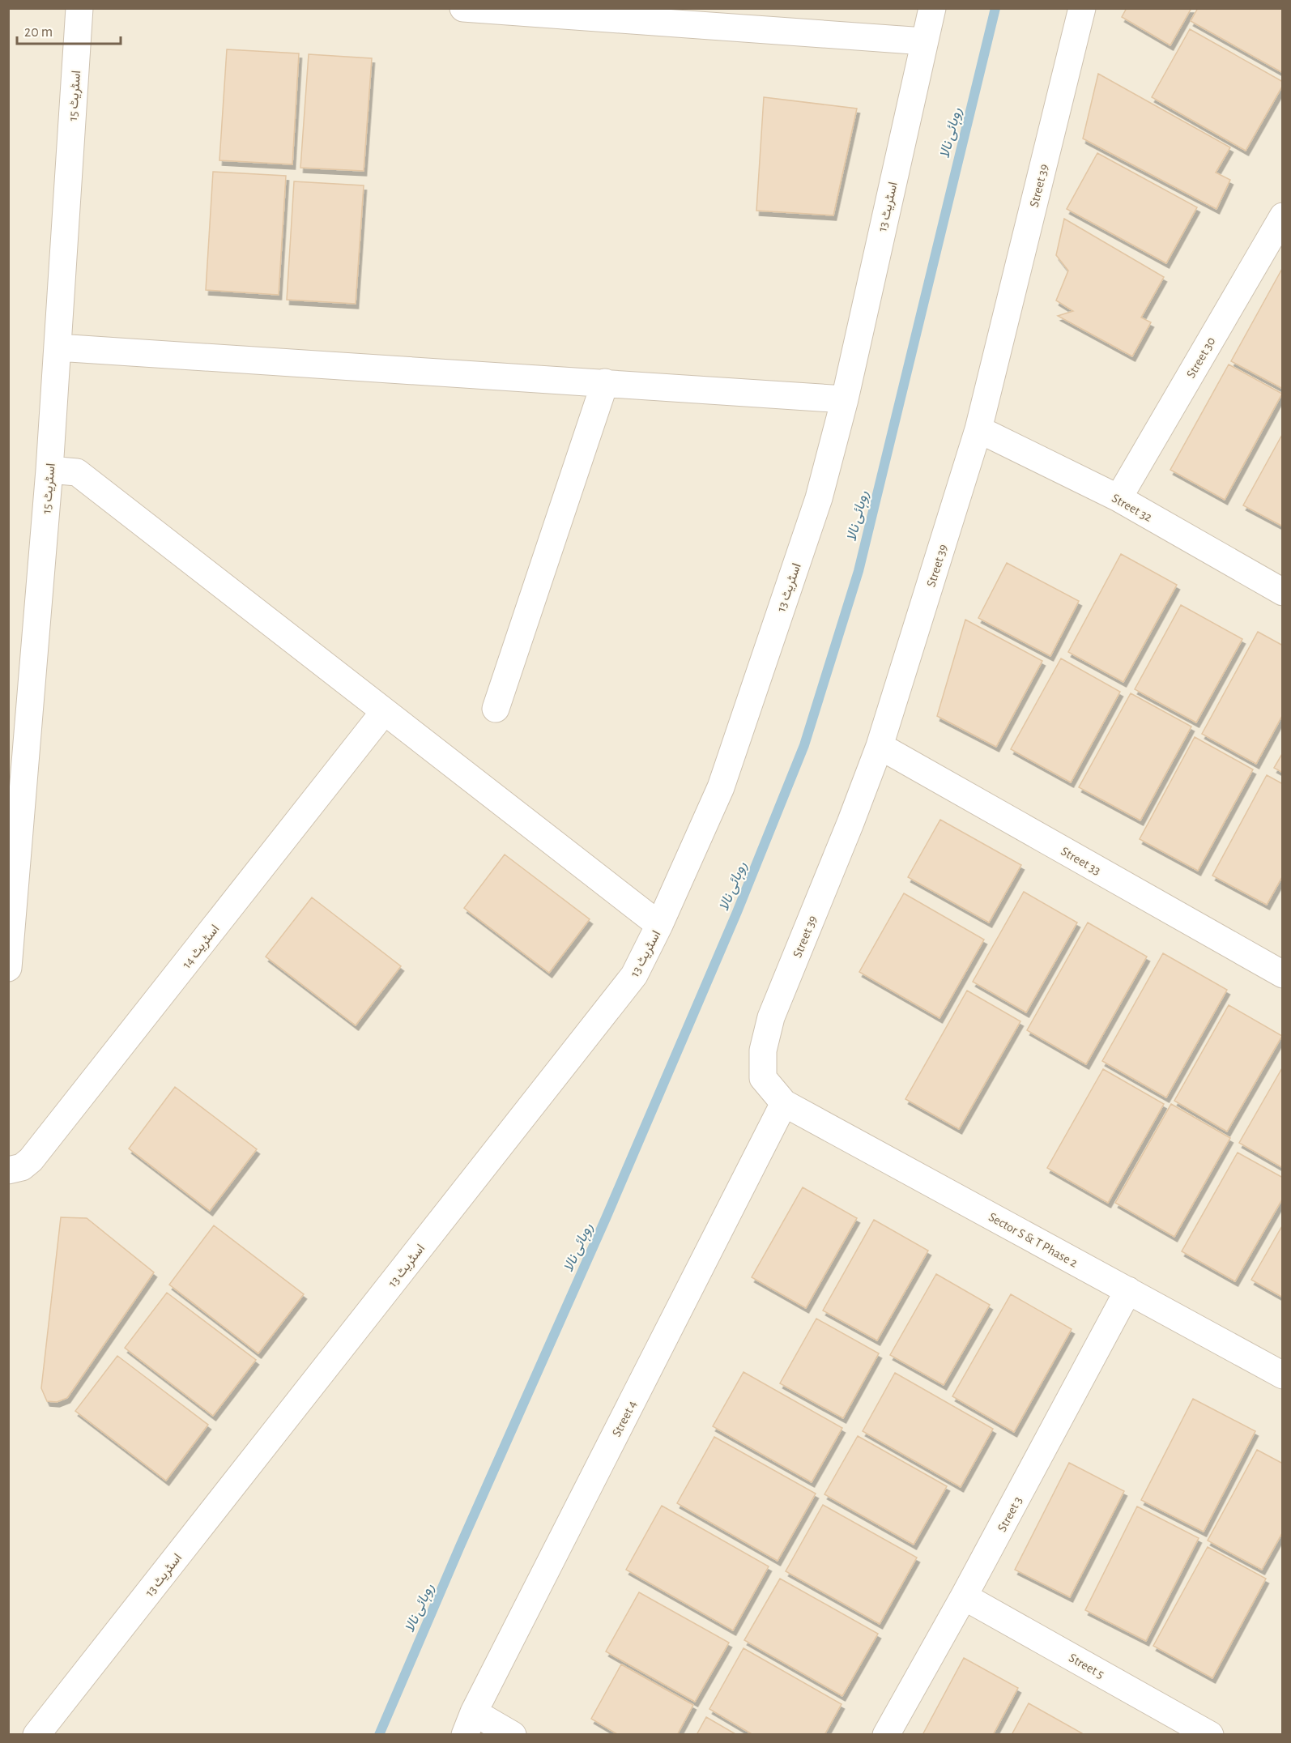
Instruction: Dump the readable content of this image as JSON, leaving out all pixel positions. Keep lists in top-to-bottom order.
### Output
{
  "streets": {
    "street": [
      "اسٹریٹ 15",
      "Street 39",
      "اسٹریٹ 13",
      "Street 30",
      "Street 32",
      "Street 33",
      "اسٹریٹ 14",
      "Sector S & T Phase 2",
      "Street 4",
      "Street 3",
      "Street 5"
    ]
  },
  "crossings": [
    ["Street 39", "Street 32"],
    ["Street 39", "Street 33"],
    ["Street 39", "Sector S & T Phase 2"],
    ["Street 39", "Street 4"],
    ["Street 30", "Street 32"],
    ["Sector S & T Phase 2", "Street 4"],
    ["Sector S & T Phase 2", "Street 3"],
    ["Street 3", "Street 5"]
  ],
  "water": ["روہائی نالا"],
  "scale_bar": "20 m"
}
